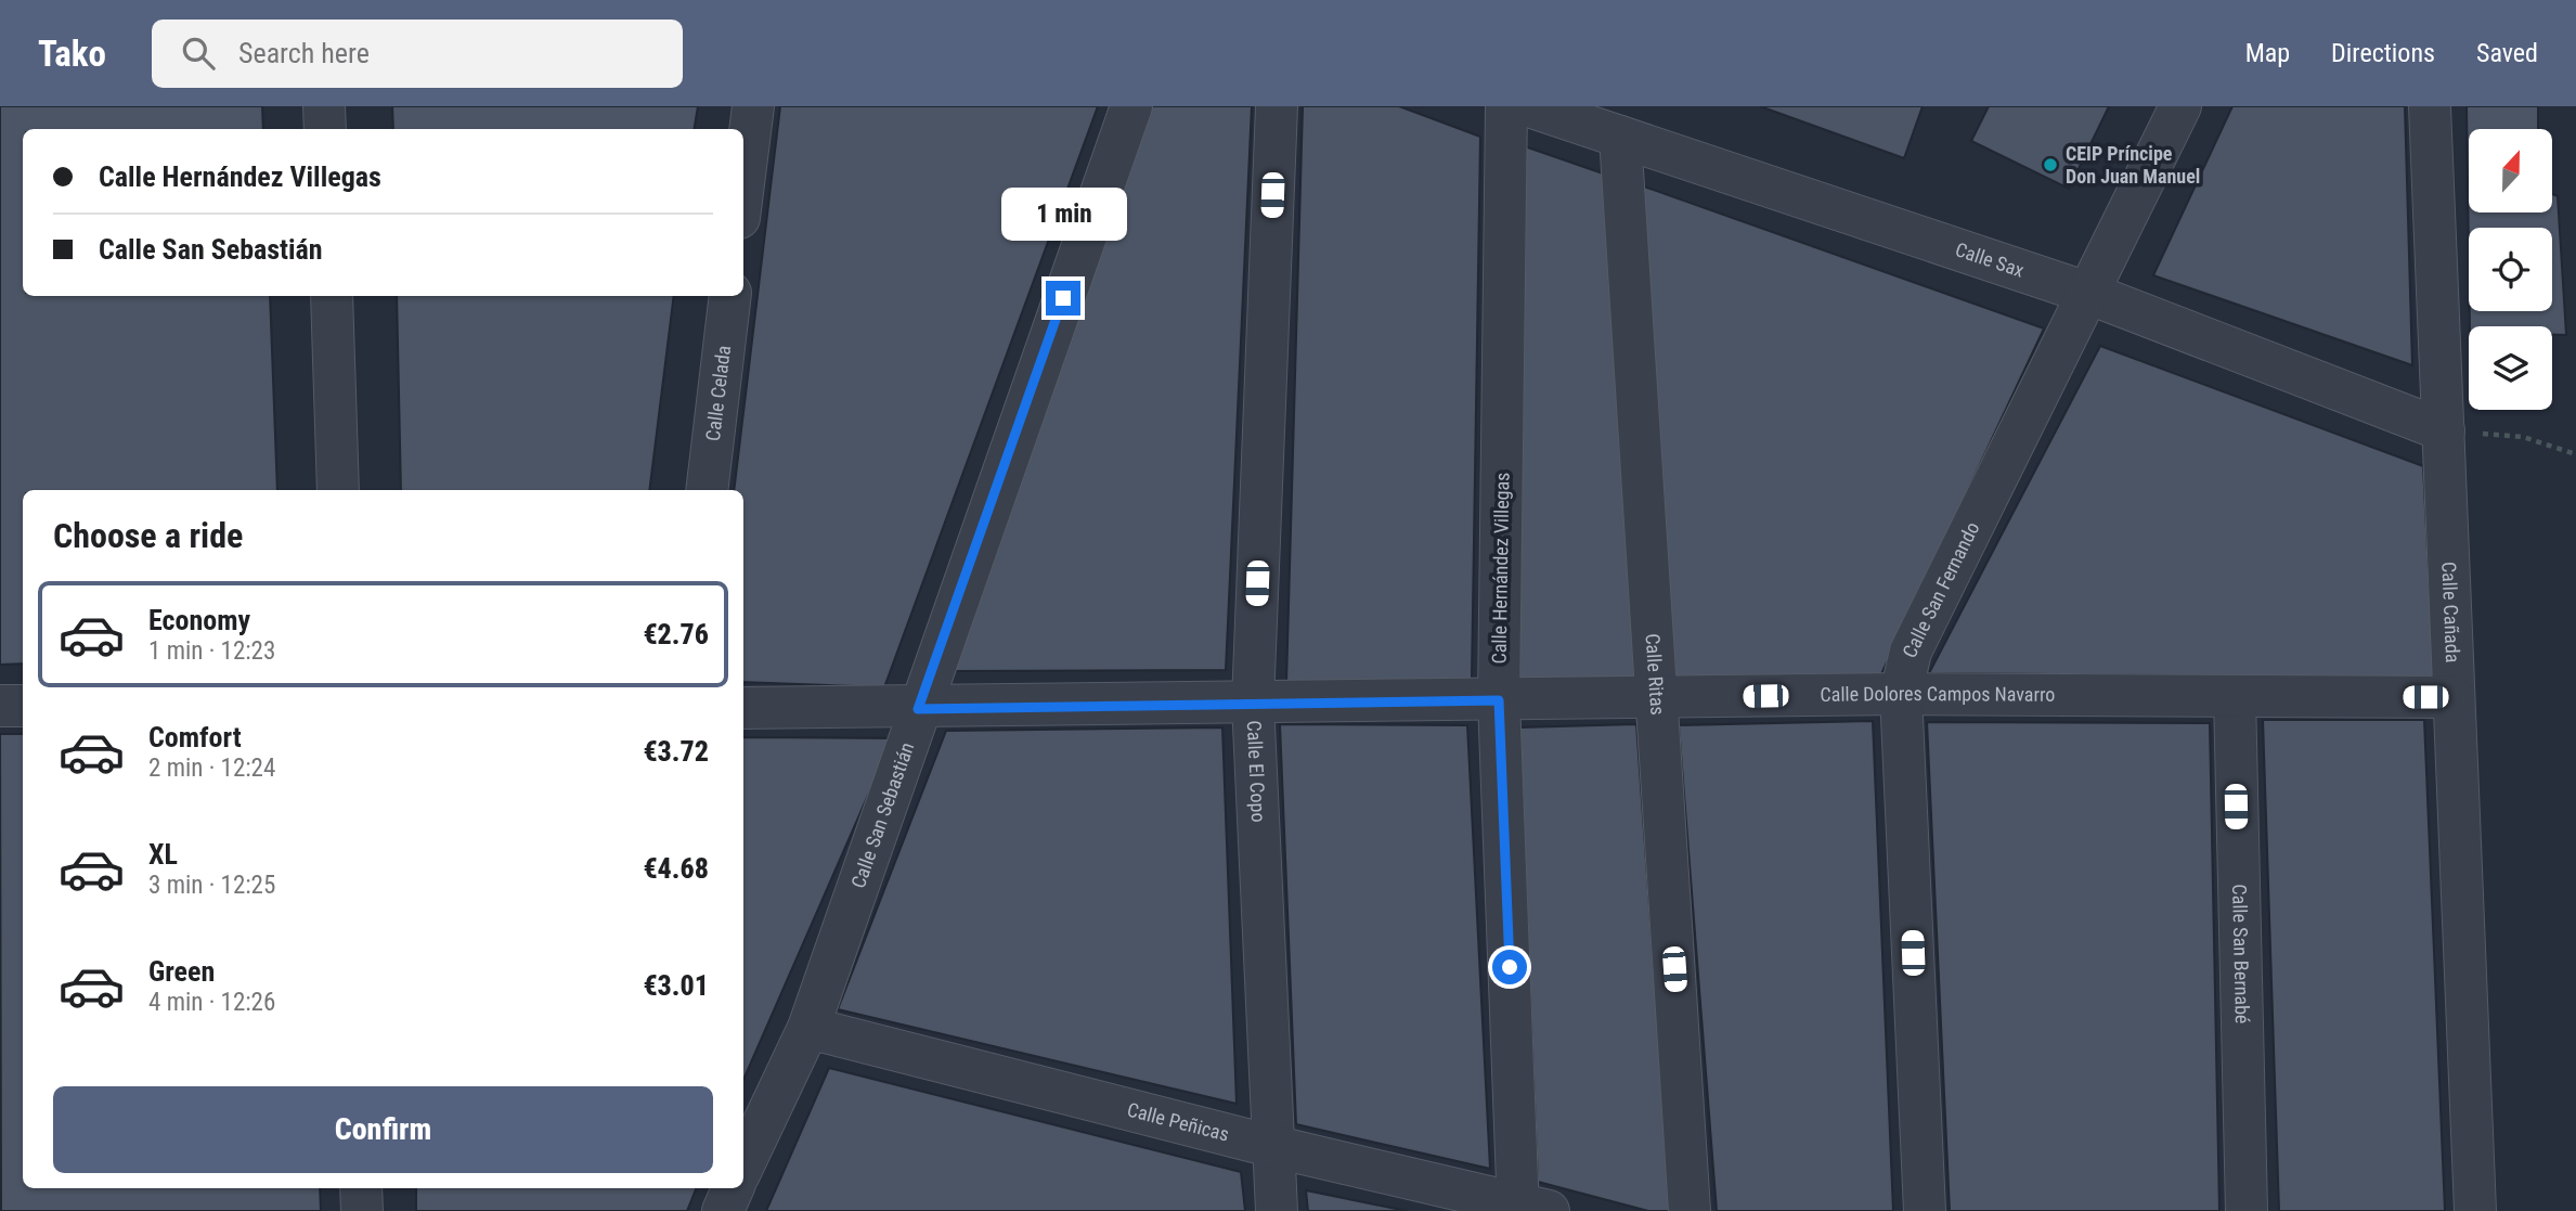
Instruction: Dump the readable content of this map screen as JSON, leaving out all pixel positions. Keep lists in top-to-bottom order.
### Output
{
  "streets": {
    "street": [
      "Calle Sax",
      "Calle Celada",
      "Calle Hernández Villegas",
      "Calle San Fernando",
      "Calle Cañada",
      "Calle Ritas",
      "Calle Dolores Campos Navarro",
      "Calle El Copo",
      "Calle San Sebastián",
      "Calle San Bernabé",
      "Calle Peñicas"
    ]
  },
  "crossings": [
    ["Calle Sax", "Calle San Fernando"],
    ["Calle Sax", "Calle Cañada"],
    ["Calle Sax", "Calle Ritas"],
    ["Calle Hernández Villegas", "Calle Dolores Campos Navarro"],
    ["Calle Hernández Villegas", "Calle Peñicas"],
    ["Calle San Fernando", "Calle Dolores Campos Navarro"],
    ["Calle Cañada", "Calle Dolores Campos Navarro"],
    ["Calle Ritas", "Calle Dolores Campos Navarro"],
    ["Calle Dolores Campos Navarro", "Calle El Copo"],
    ["Calle Dolores Campos Navarro", "Calle San Sebastián"],
    ["Calle Dolores Campos Navarro", "Calle San Bernabé"],
    ["Calle El Copo", "Calle Peñicas"],
    ["Calle San Sebastián", "Calle Peñicas"]
  ],
  "places": ["CEIP Príncipe Don Juan Manuel"],
  "north": "top",
  "page": {
    "header": "Tako",
    "search": "Search here",
    "nav": ["Map", "Directions", "Saved"],
    "banner": ["Calle Hernández Villegas", "Calle San Sebastián"],
    "bubble": "1 min",
    "heading": "Choose a ride",
    "list": [
      {
        "name": "Economy",
        "note": "1 min · 12:23",
        "value": "€2.76"
      },
      {
        "name": "Comfort",
        "note": "2 min · 12:24",
        "value": "€3.72"
      },
      {
        "name": "XL",
        "note": "3 min · 12:25",
        "value": "€4.68"
      },
      {
        "name": "Green",
        "note": "4 min · 12:26",
        "value": "€3.01"
      }
    ],
    "buttons": "Confirm"
  }
}
